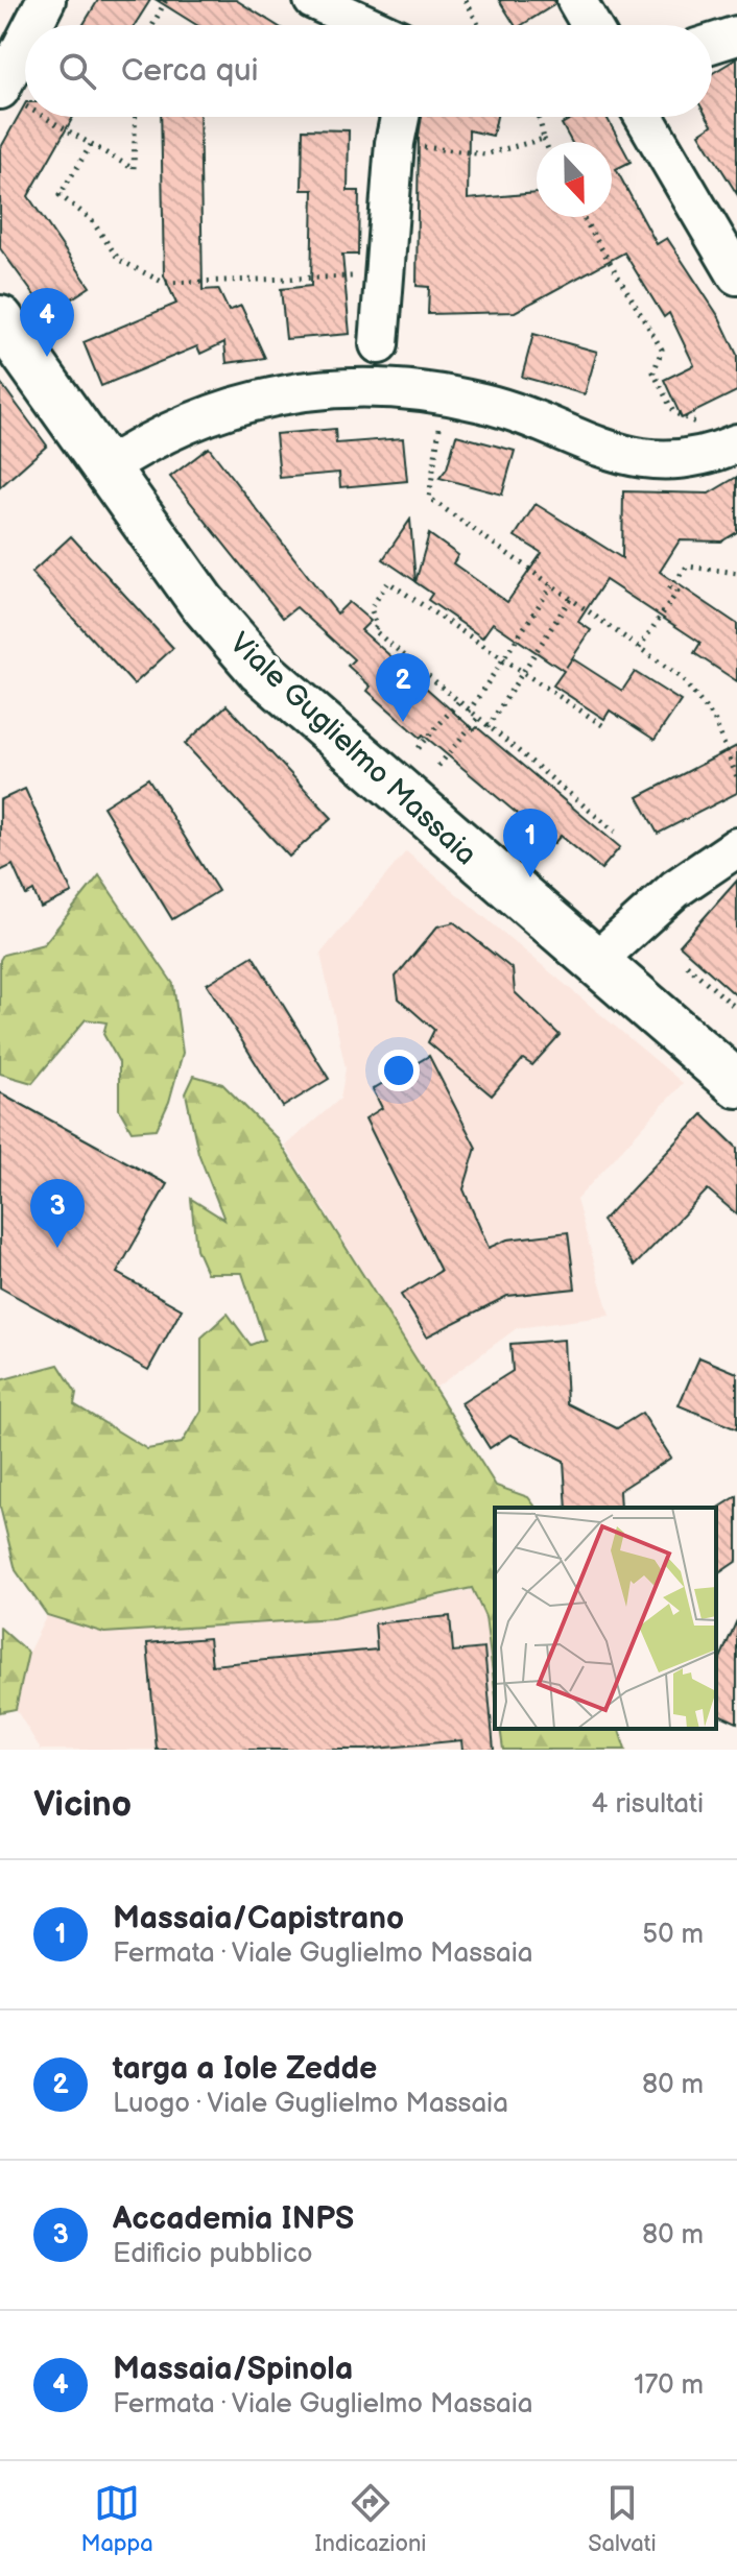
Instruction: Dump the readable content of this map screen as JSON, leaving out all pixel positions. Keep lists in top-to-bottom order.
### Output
{
  "streets": {
    "street": ["Viale Guglielmo Massaia"]
  },
  "north": "bottom",
  "page": {
    "search": "Cerca qui",
    "pins": [
      "4",
      "2",
      "1",
      "3"
    ],
    "heading": ["Vicino", "4 risultati"],
    "list": [
      {
        "mark": "1",
        "name": "Massaia/Capistrano",
        "note": "Fermata · Viale Guglielmo Massaia",
        "value": "50 m"
      },
      {
        "mark": "2",
        "name": "targa a Iole Zedde",
        "note": "Luogo · Viale Guglielmo Massaia",
        "value": "80 m"
      },
      {
        "mark": "3",
        "name": "Accademia INPS",
        "note": "Edificio pubblico",
        "value": "80 m"
      },
      {
        "mark": "4",
        "name": "Massaia/Spinola",
        "note": "Fermata · Viale Guglielmo Massaia",
        "value": "170 m"
      }
    ],
    "nav": ["Mappa", "Indicazioni", "Salvati"]
  }
}
